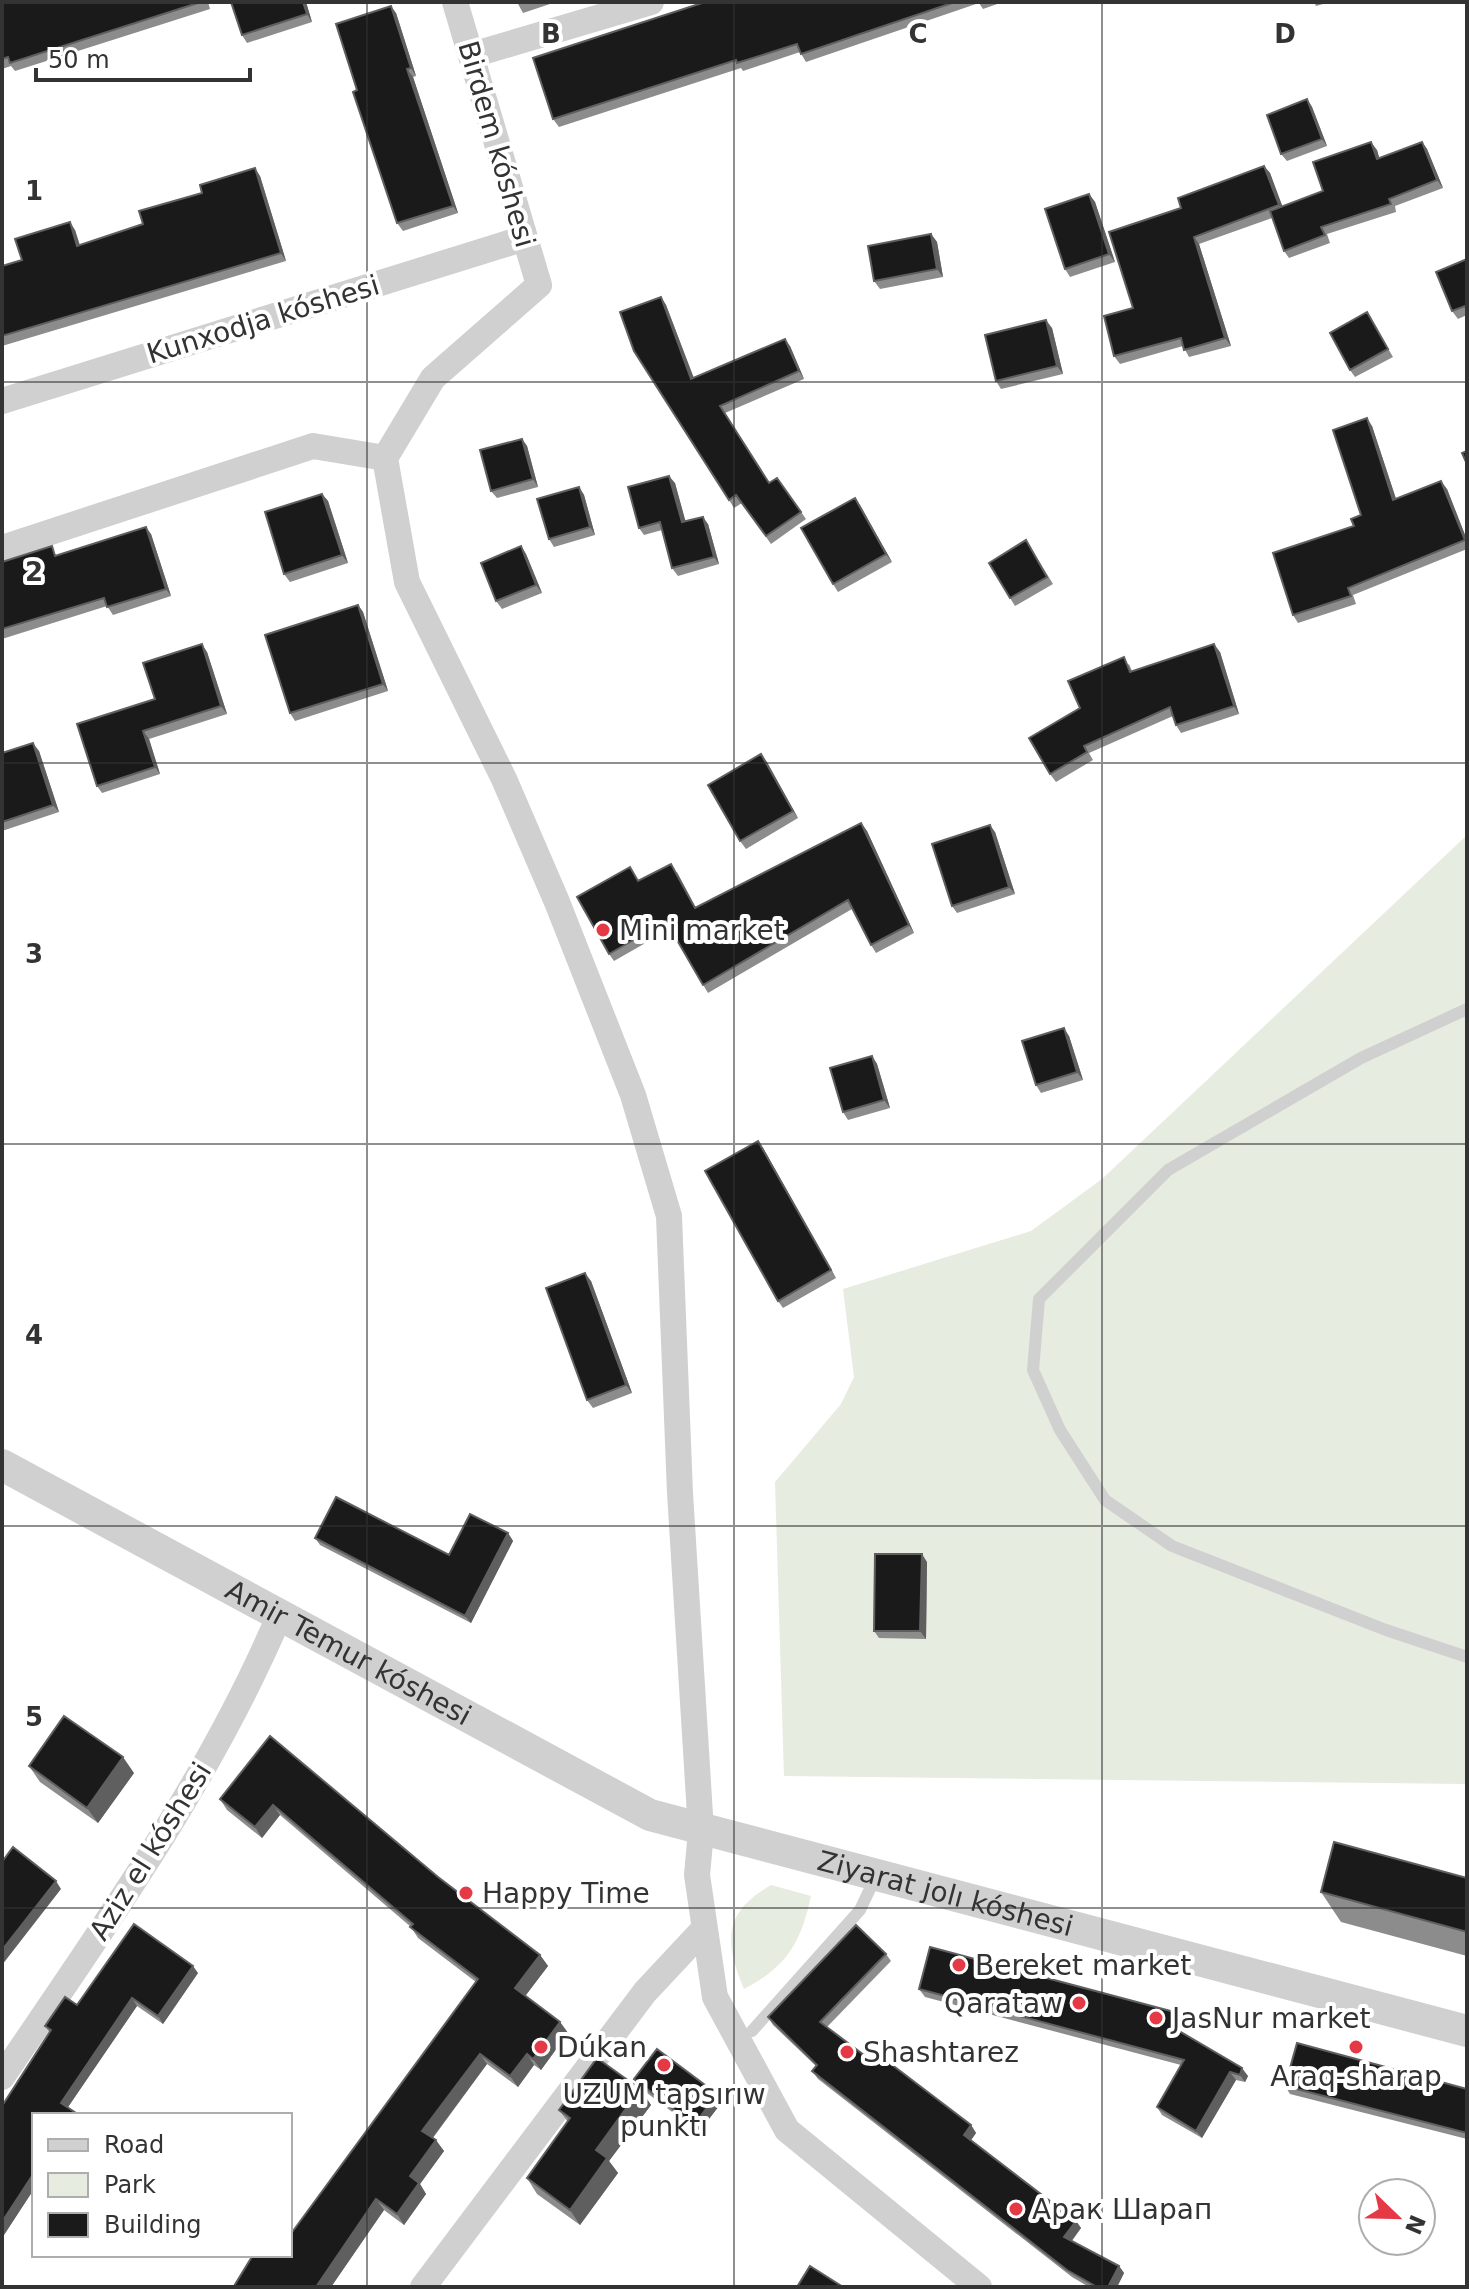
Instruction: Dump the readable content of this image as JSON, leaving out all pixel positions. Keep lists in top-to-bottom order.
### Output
{
  "streets": {
    "street": [
      "Birdem kóshesi",
      "Kunxodja kóshesi",
      "Amir Temur kóshesi",
      "Aziz el kóshesi",
      "Ziyarat jolı kóshesi"
    ]
  },
  "crossings": [
    ["Birdem kóshesi", "Kunxodja kóshesi"],
    ["Amir Temur kóshesi", "Aziz el kóshesi"],
    ["Amir Temur kóshesi", "Ziyarat jolı kóshesi"]
  ],
  "places": [
    "Mini market",
    "Happy Time",
    "Bereket market",
    "Qarataw",
    "JasNur market",
    "Dúkan",
    "Araq-sharap",
    "Shashtarez",
    "UZUM tapsırıw punktı",
    "Арак Шарап"
  ],
  "legend": ["Road", "Park", "Building"],
  "scale_bar": "50 m",
  "north": "bottom right",
  "grid": {
    "columns": ["B", "C", "D"],
    "rows": [
      "1",
      "2",
      "3",
      "4",
      "5"
    ]
  }
}
